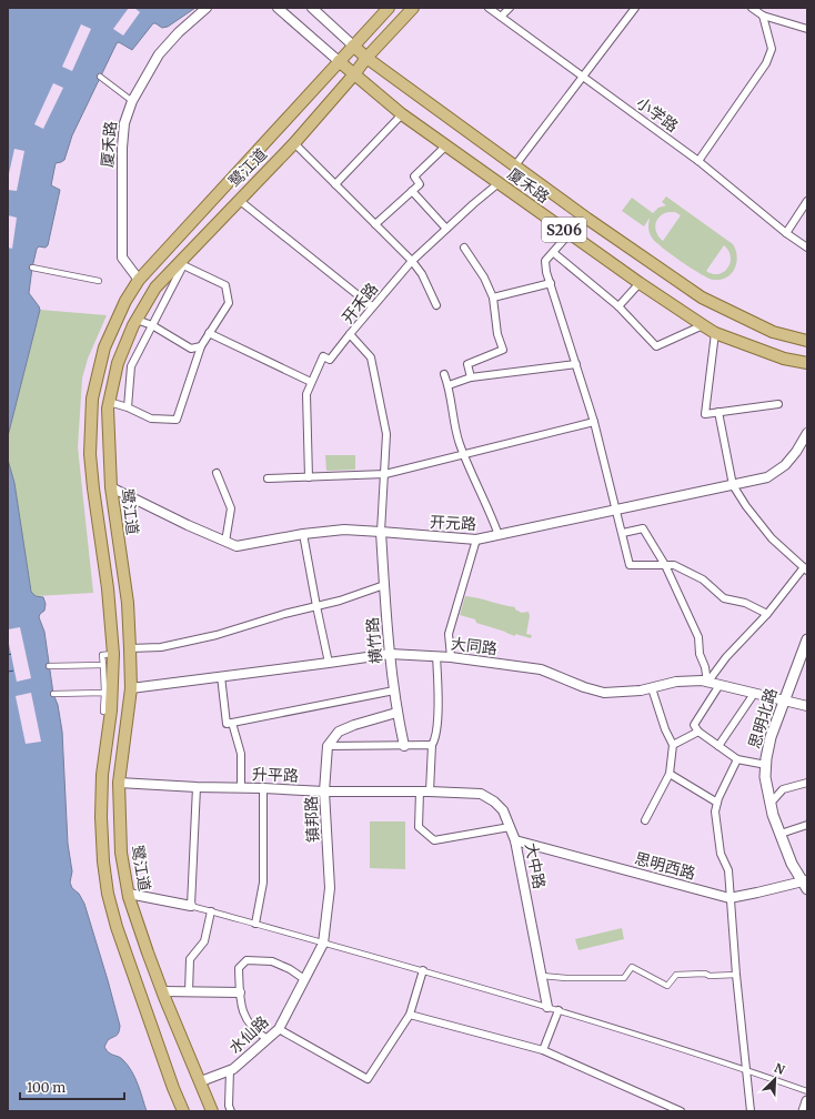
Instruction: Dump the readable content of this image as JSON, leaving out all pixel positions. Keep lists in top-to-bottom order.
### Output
{
  "streets": {
    "main road": [
      "厦禾路",
      "鹭江道",
      "S206",
      "思明北路"
    ],
    "street": [
      "小学路",
      "开禾路",
      "开元路",
      "横竹路",
      "大同路",
      "升平路",
      "镇邦路",
      "大中路",
      "思明西路",
      "水仙路"
    ]
  },
  "crossings": [
    ["厦禾路", "鹭江道"],
    ["厦禾路", "开禾路"],
    ["鹭江道", "开元路"],
    ["鹭江道", "大同路"],
    ["鹭江道", "升平路"],
    ["鹭江道", "水仙路"],
    ["开禾路", "开元路"],
    ["开禾路", "横竹路"],
    ["开元路", "横竹路"],
    ["横竹路", "大同路"],
    ["大同路", "思明北路"],
    ["思明北路", "思明西路"],
    ["升平路", "镇邦路"],
    ["升平路", "大中路"],
    ["镇邦路", "水仙路"],
    ["大中路", "思明西路"]
  ],
  "scale_bar": "100 m",
  "north": "top right"
}
